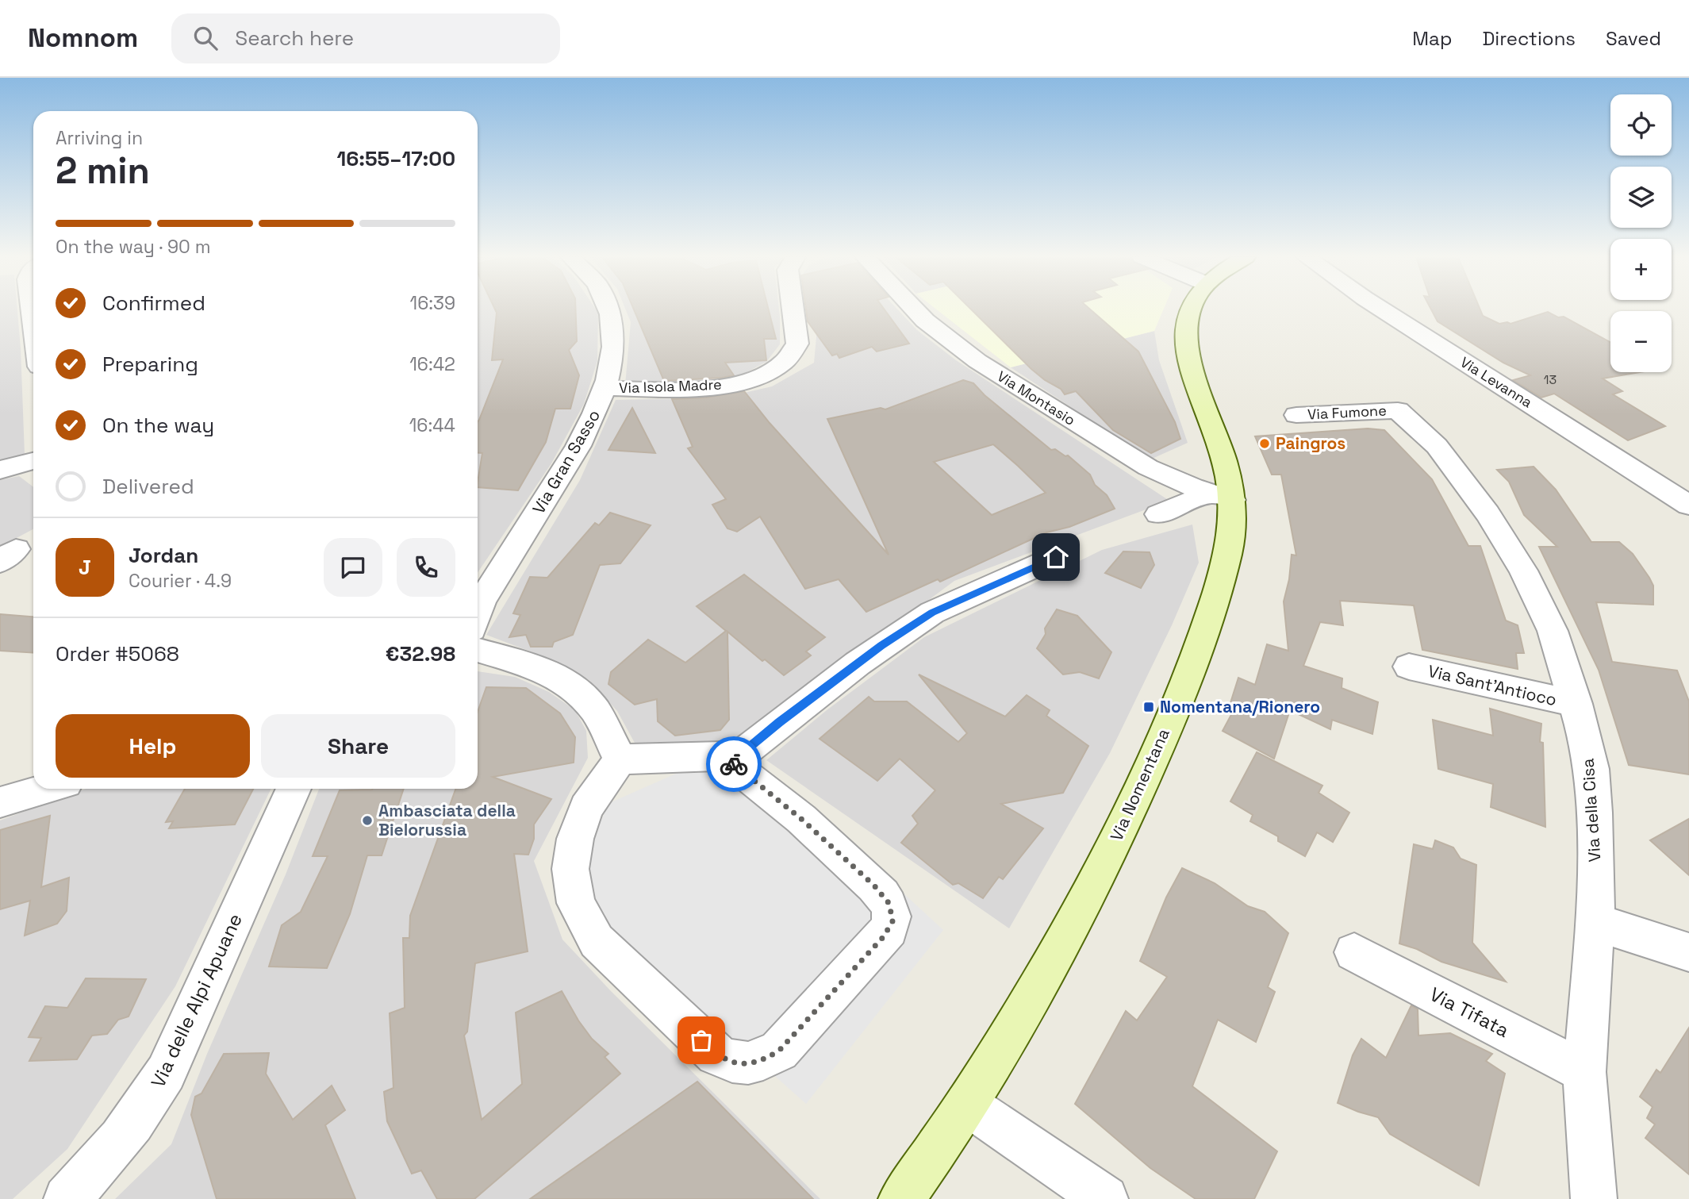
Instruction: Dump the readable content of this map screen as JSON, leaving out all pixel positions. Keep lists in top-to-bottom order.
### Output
{
  "streets": {
    "main road": ["Via Nomentana"],
    "street": [
      "Via Levanna",
      "Via Isola Madre",
      "Via Montasio",
      "Via Fumone",
      "Via Gran Sasso",
      "Via Sant'Antioco",
      "Via della Cisa",
      "Via delle Alpi Apuane",
      "Via Tifata"
    ]
  },
  "crossings": [
    ["Via Isola Madre", "Via Gran Sasso"],
    ["Via Montasio", "Via Nomentana"],
    ["Via Fumone", "Via della Cisa"],
    ["Via Sant'Antioco", "Via della Cisa"],
    ["Via della Cisa", "Via Tifata"]
  ],
  "places": {
    "other": ["Paingros", "Ambasciata della Bielorussia"],
    "transit": ["Nomentana/Rionero"]
  },
  "house_numbers": ["13"],
  "page": {
    "header": "Nomnom",
    "search": "Search here",
    "nav": ["Map", "Directions", "Saved"],
    "map_buttons": ["+", "−"],
    "heading": ["2 min", "Arriving in", "16:55–17:00"],
    "panel": [
      "Jordan",
      "Courier · 4.9",
      "Order #5068",
      "€32.98"
    ],
    "bar": "On the way · 90 m",
    "list": [
      ["Confirmed", "16:39"],
      ["Preparing", "16:42"],
      ["On the way", "16:44"],
      "Delivered"
    ],
    "round": "J",
    "buttons": ["Help", "Share"]
  }
}
